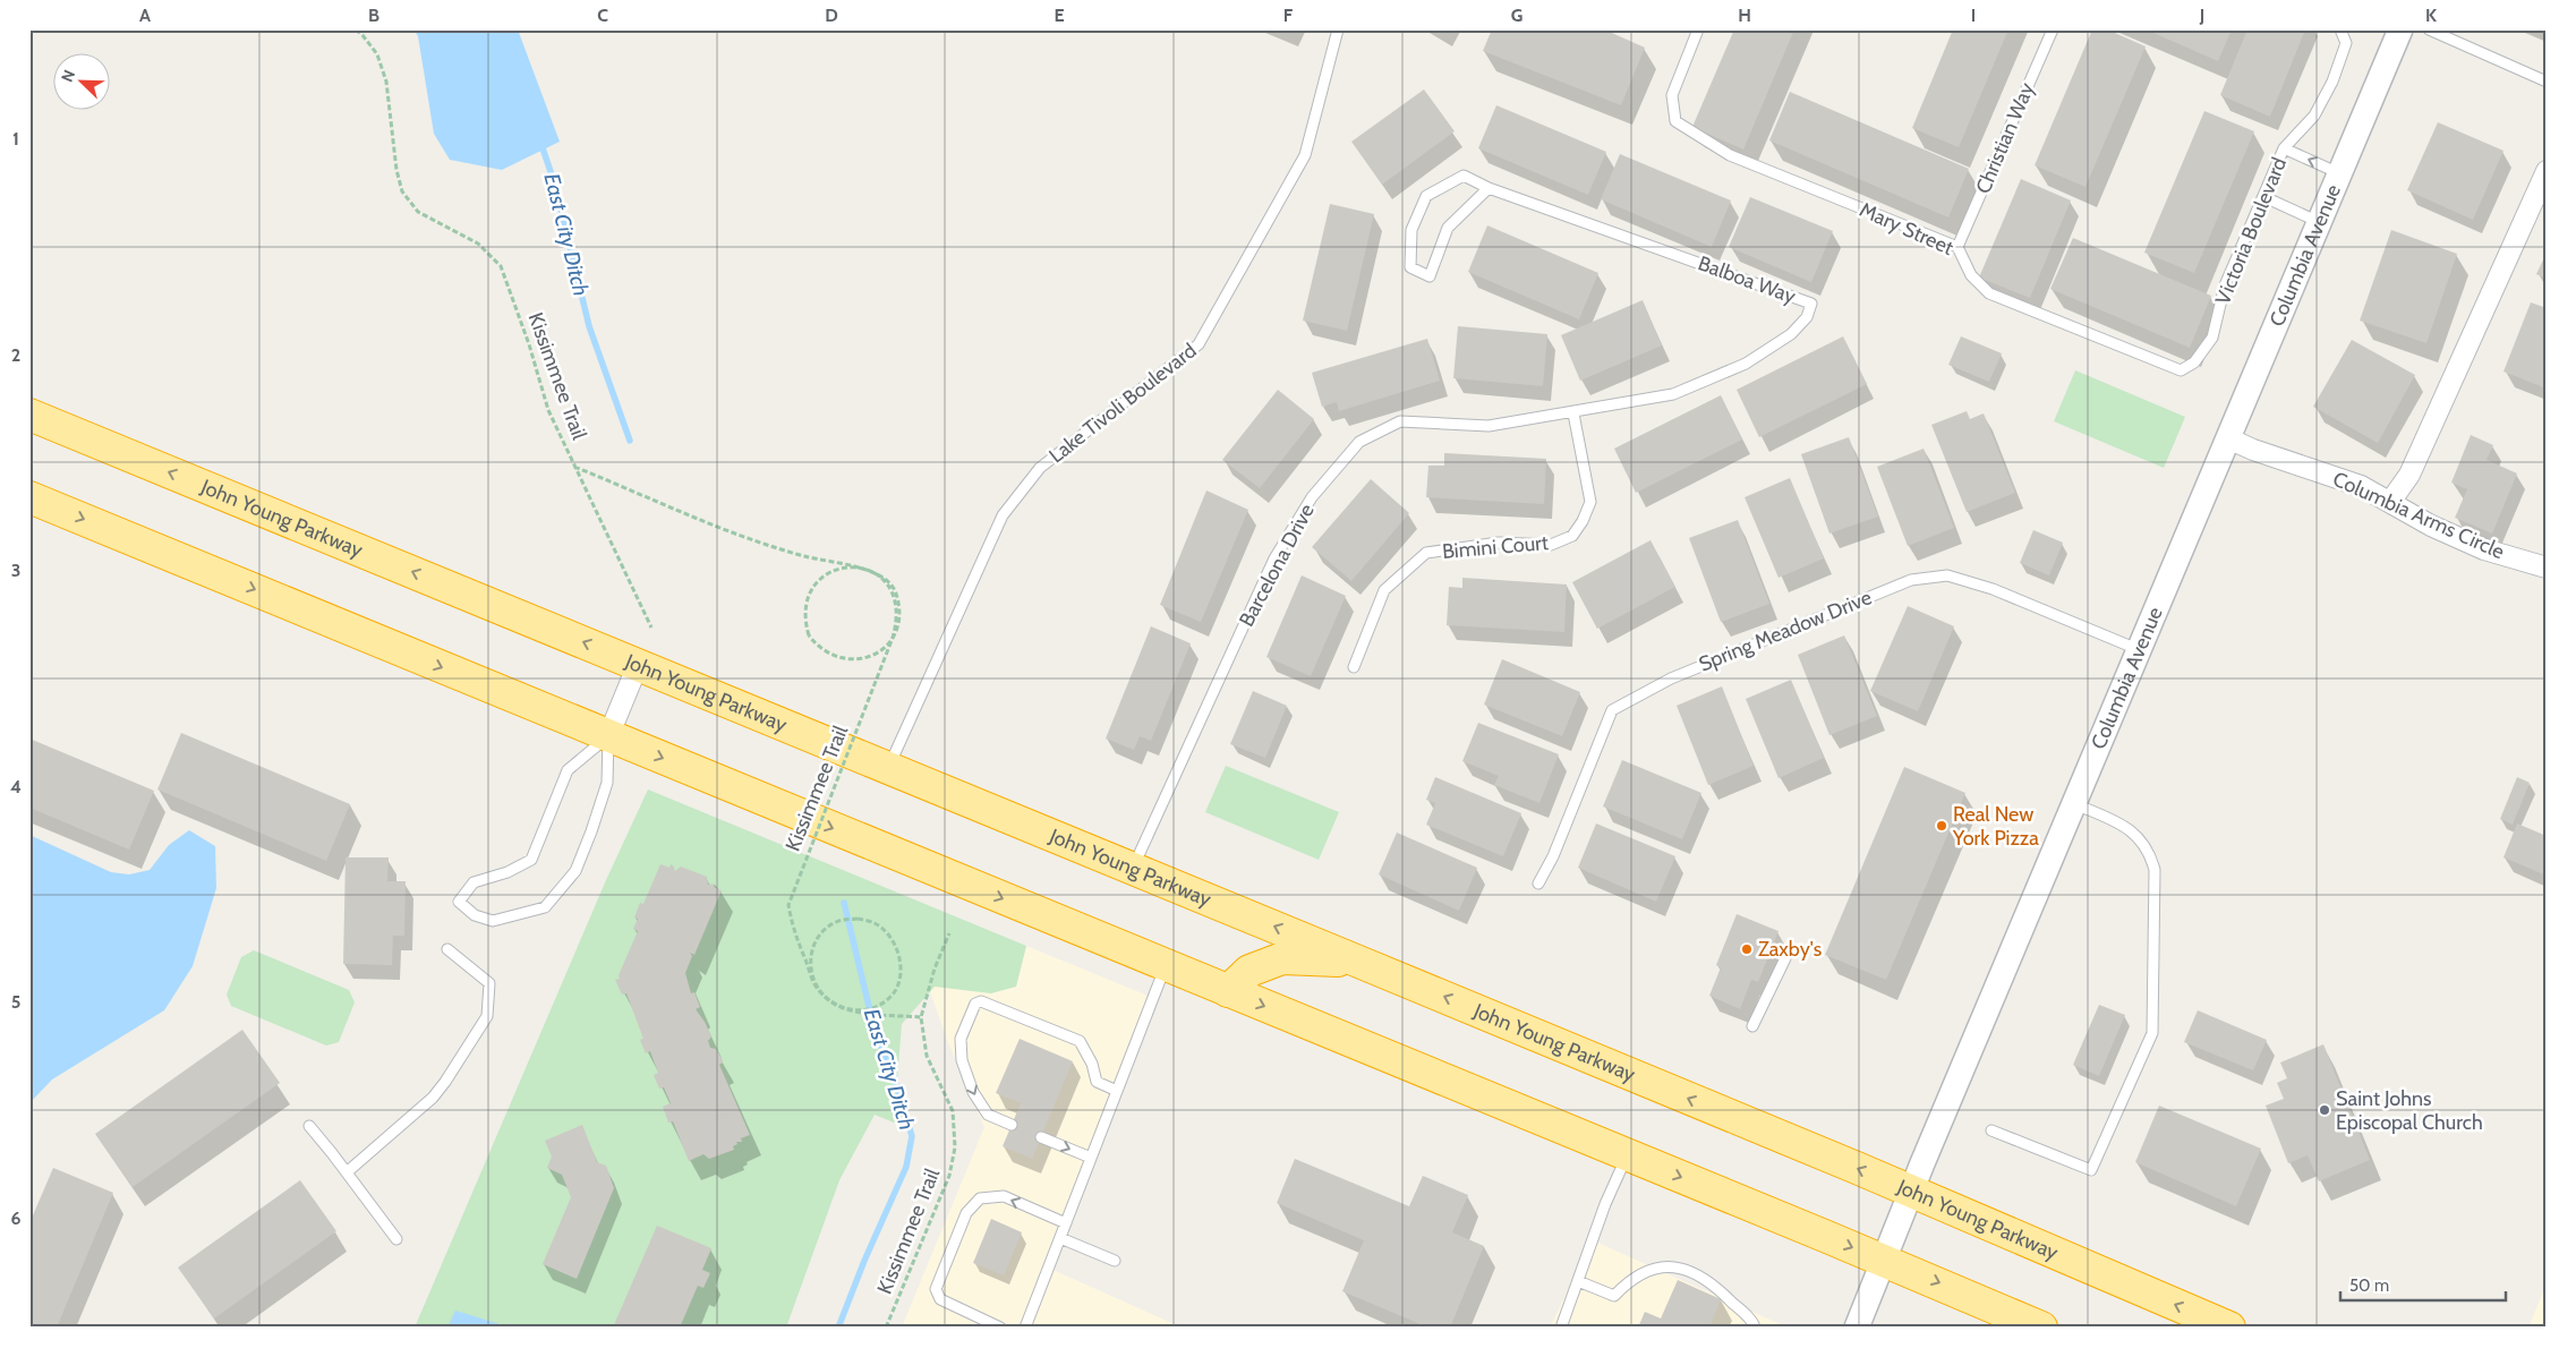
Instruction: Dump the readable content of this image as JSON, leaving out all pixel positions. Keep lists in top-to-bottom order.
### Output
{
  "streets": {
    "highway": ["John Young Parkway"],
    "street": ["Columbia Avenue", "Columbia Arms Circle"],
    "lane": [
      "Christian Way",
      "Mary Street",
      "Victoria Boulevard",
      "Balboa Way",
      "Lake Tivoli Boulevard",
      "Bimini Court",
      "Barcelona Drive",
      "Spring Meadow Drive"
    ],
    "path": ["Kissimmee Trail"]
  },
  "crossings": [
    ["Christian Way", "Mary Street"],
    ["Mary Street", "Victoria Boulevard"],
    ["Columbia Avenue", "Columbia Arms Circle"],
    ["Columbia Avenue", "John Young Parkway"],
    ["Columbia Avenue", "Spring Meadow Drive"],
    ["Balboa Way", "Bimini Court"],
    ["Balboa Way", "Barcelona Drive"],
    ["Lake Tivoli Boulevard", "John Young Parkway"],
    ["John Young Parkway", "Barcelona Drive"],
    ["Bimini Court", "Barcelona Drive"]
  ],
  "water": ["East City Ditch"],
  "places": ["Real New York Pizza", "Zaxby's", "Saint Johns Episcopal Church"],
  "scale_bar": "50 m",
  "north": "top left",
  "grid": {
    "columns": [
      "A",
      "B",
      "C",
      "D",
      "E",
      "F",
      "G",
      "H",
      "I",
      "J",
      "K"
    ],
    "rows": [
      "1",
      "2",
      "3",
      "4",
      "5",
      "6"
    ]
  }
}
